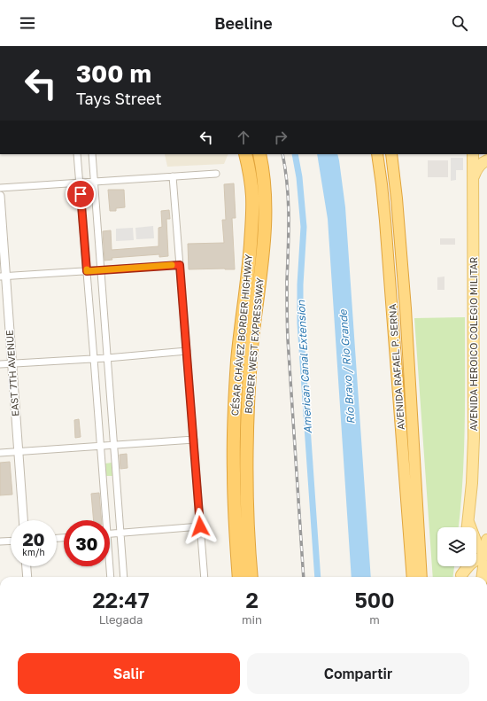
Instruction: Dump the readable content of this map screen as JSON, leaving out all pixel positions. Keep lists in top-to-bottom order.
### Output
{
  "streets": {
    "highway": ["CÉSAR CHÁVEZ BORDER HIGHWAY", "BORDER WEST EXPRESSWAY", "AVENIDA RAFAEL P. SERNA"],
    "main road": ["AVENIDA HEROICO COLEGIO MILITAR"],
    "street": ["EAST 7TH AVENUE"]
  },
  "water": ["American Canal Extension", "Río Bravo / Rio Grande"],
  "page": {
    "header": "Beeline",
    "turn": ["300 m", "Tays Street"],
    "speed": "20 km/h",
    "limit": "30",
    "eta": [
      "22:47",
      "Llegada",
      "2",
      "min",
      "500",
      "m"
    ],
    "buttons": ["Salir", "Compartir"]
  }
}
